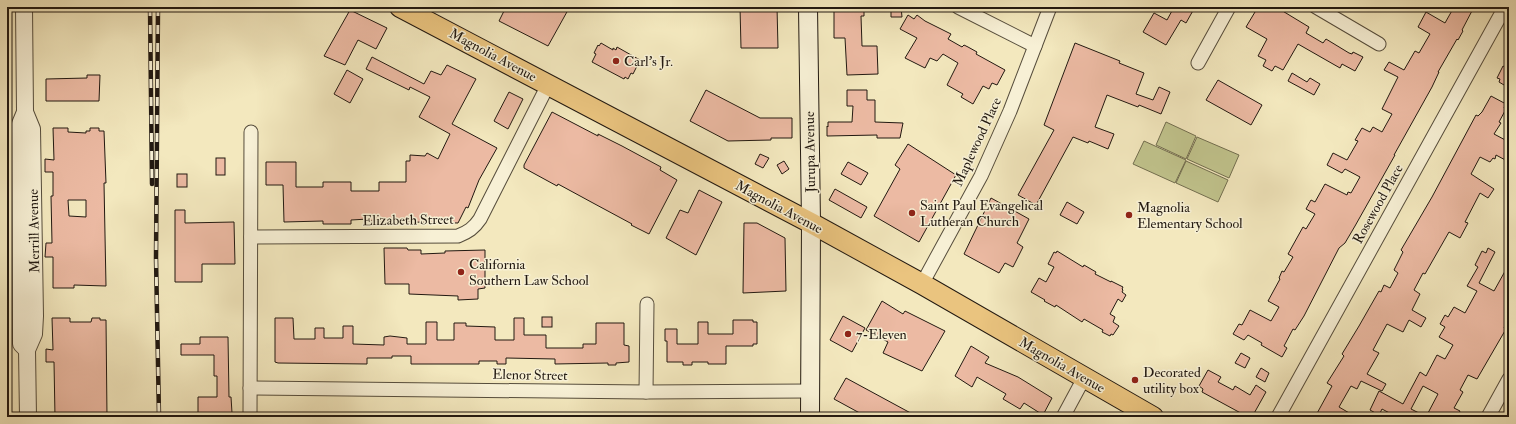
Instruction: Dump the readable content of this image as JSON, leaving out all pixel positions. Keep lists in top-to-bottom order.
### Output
{
  "streets": {
    "main road": ["Magnolia Avenue", "Jurupa Avenue"],
    "street": [
      "Maplewood Place",
      "Rosewood Place",
      "Elizabeth Street",
      "Merrill Avenue",
      "Elenor Street"
    ]
  },
  "crossings": [
    ["Magnolia Avenue", "Maplewood Place"],
    ["Magnolia Avenue", "Jurupa Avenue"],
    ["Magnolia Avenue", "Elizabeth Street"],
    ["Jurupa Avenue", "Elenor Street"]
  ],
  "places": [
    "Carl's Jr.",
    "Saint Paul Evangelical Lutheran Church",
    "Magnolia Elementary School",
    "California Southern Law School",
    "7-Eleven",
    "Decorated utility box"
  ]
}
